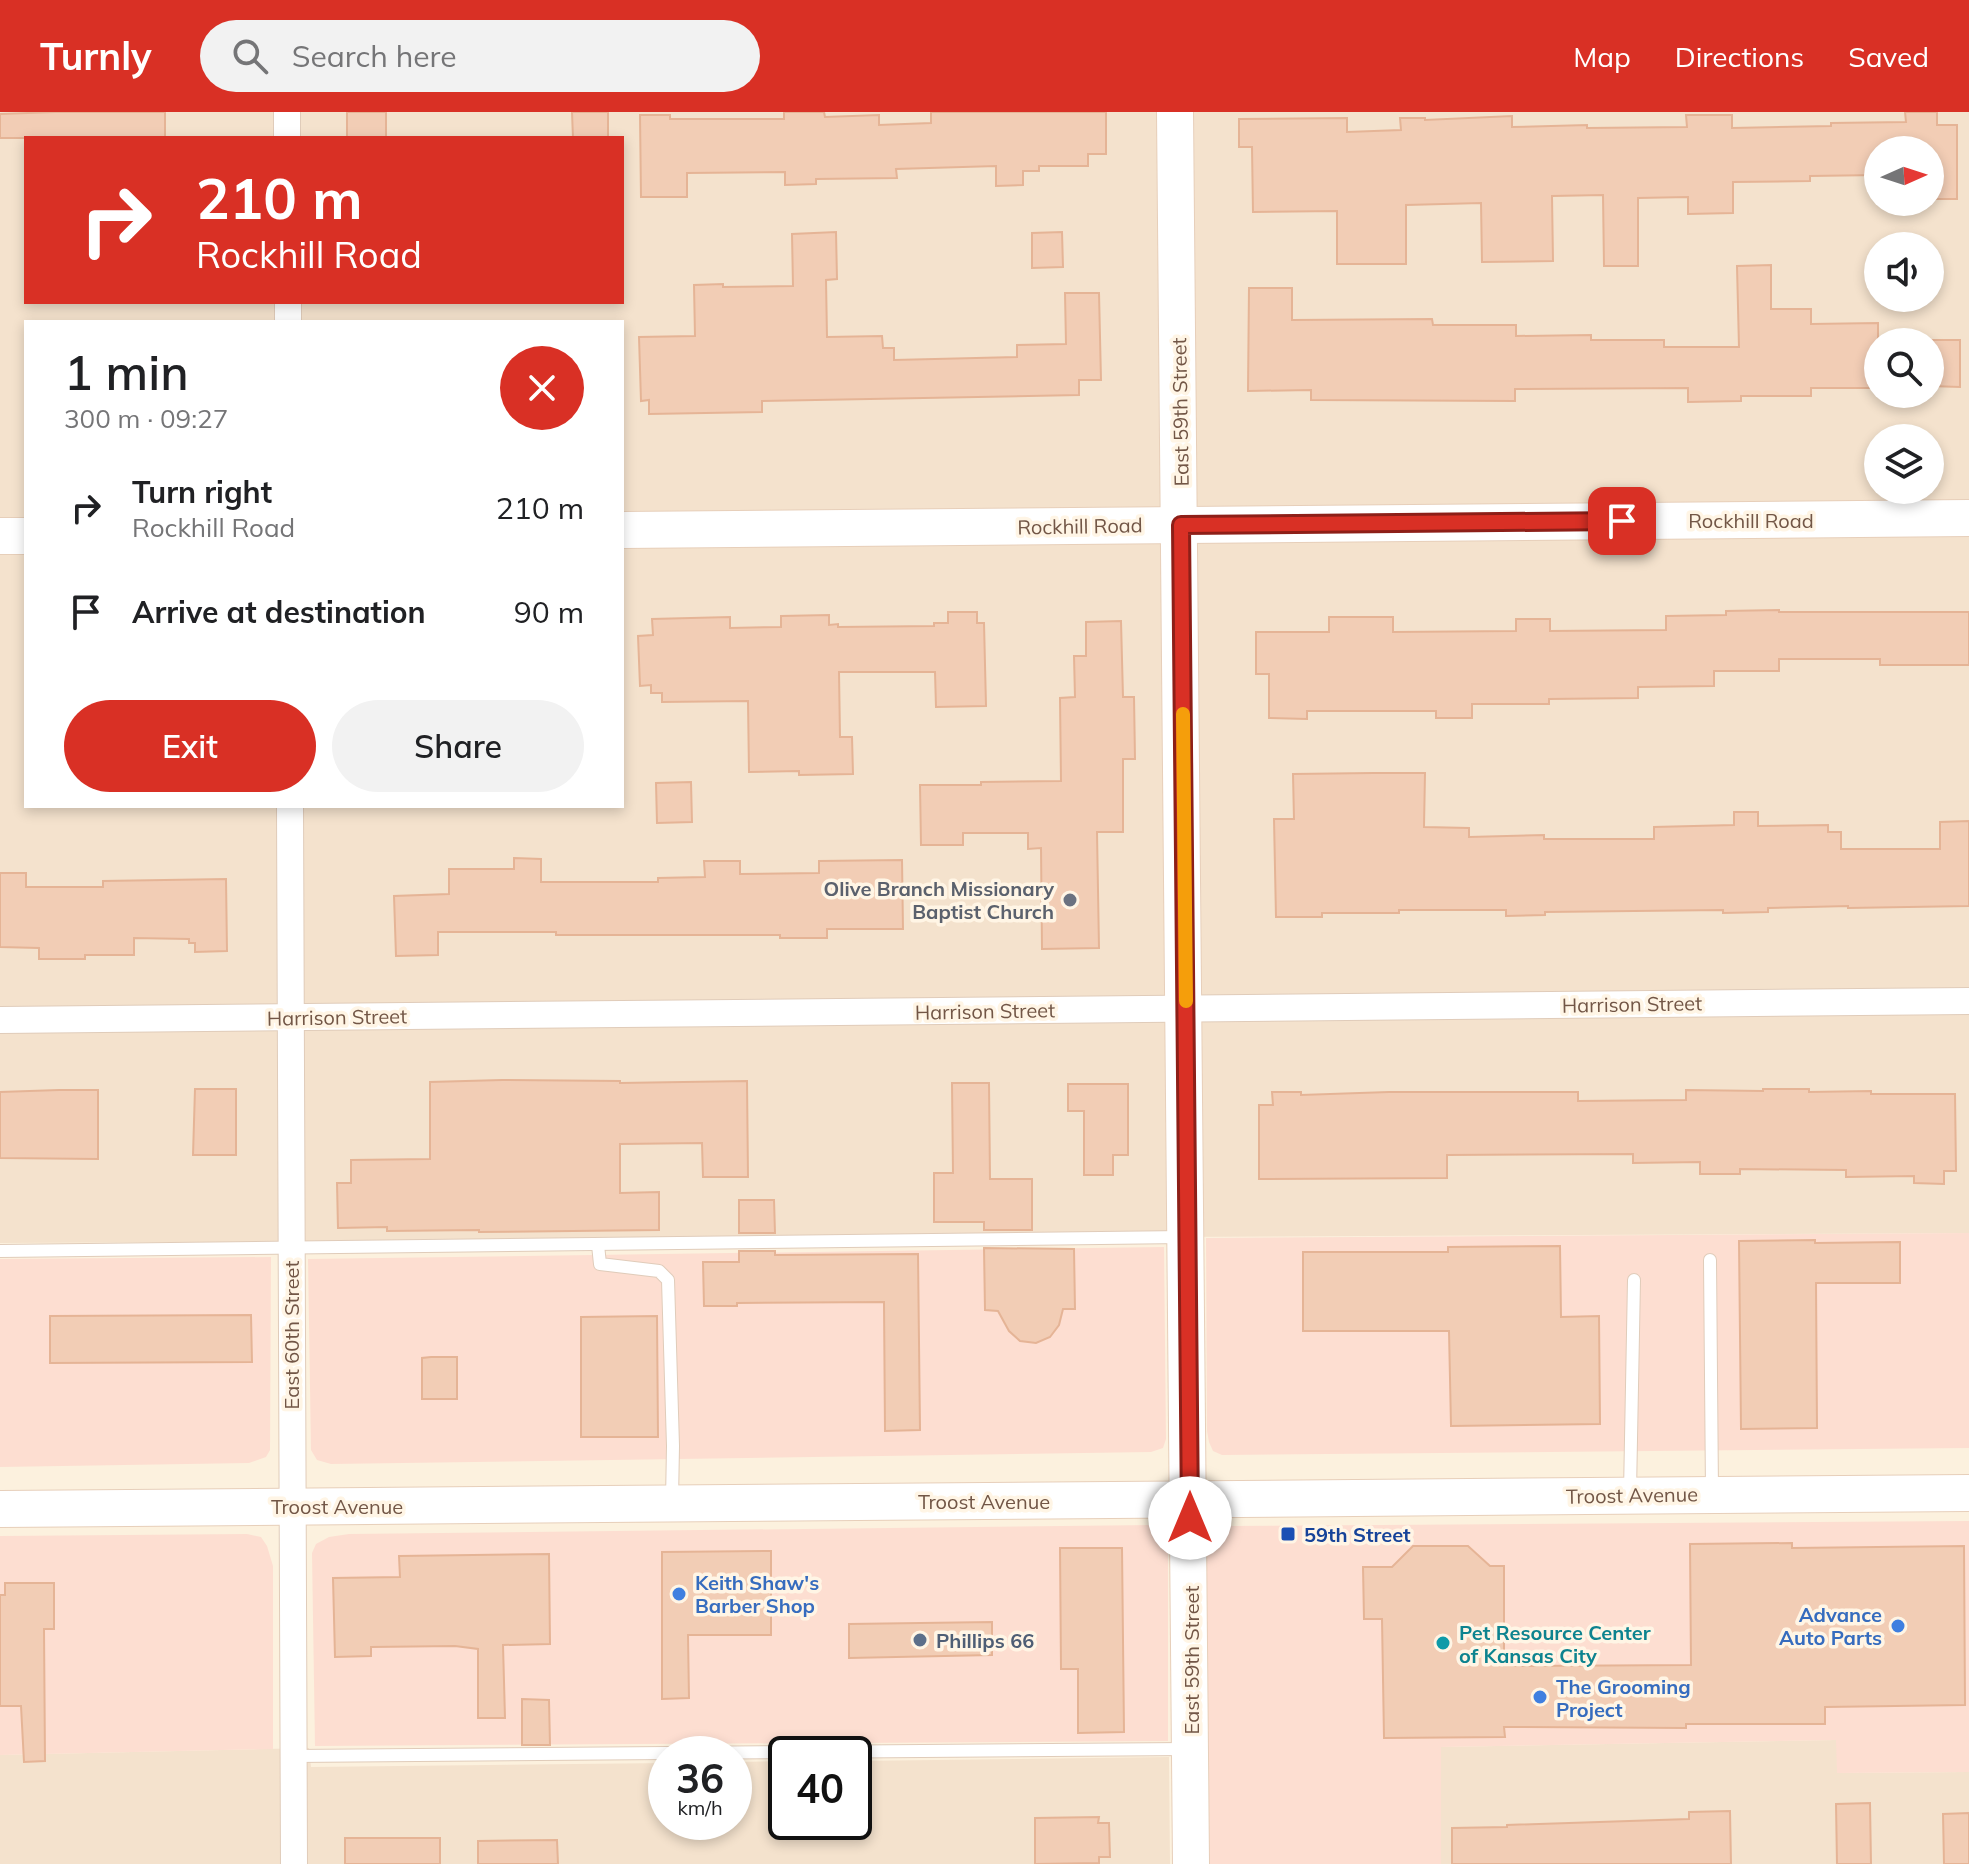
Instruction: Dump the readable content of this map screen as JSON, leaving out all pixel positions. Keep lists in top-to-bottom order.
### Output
{
  "streets": {
    "main road": ["East 59th Street", "Rockhill Road", "Troost Avenue"],
    "street": ["Harrison Street", "East 60th Street"]
  },
  "crossings": [
    ["East 59th Street", "Rockhill Road"],
    ["East 59th Street", "Harrison Street"],
    ["East 59th Street", "Troost Avenue"],
    ["Harrison Street", "East 60th Street"],
    ["East 60th Street", "Troost Avenue"]
  ],
  "places": {
    "other": [
      "Olive Branch Missionary Baptist Church",
      "Keith Shaw's Barber Shop",
      "Advance Auto Parts",
      "Phillips 66",
      "Pet Resource Center of Kansas City",
      "The Grooming Project"
    ],
    "transit": ["59th Street"]
  },
  "north": "right",
  "page": {
    "header": "Turnly",
    "search": "Search here",
    "nav": ["Map", "Directions", "Saved"],
    "turn": ["210 m", "Rockhill Road"],
    "heading": ["1 min", "300 m · 09:27"],
    "list": [
      {
        "name": "Turn right",
        "note": "Rockhill Road",
        "value": "210 m"
      },
      {
        "name": "Arrive at destination",
        "value": "90 m"
      }
    ],
    "buttons": ["Exit", "Share"],
    "speed": "36 km/h",
    "limit": "40"
  }
}
